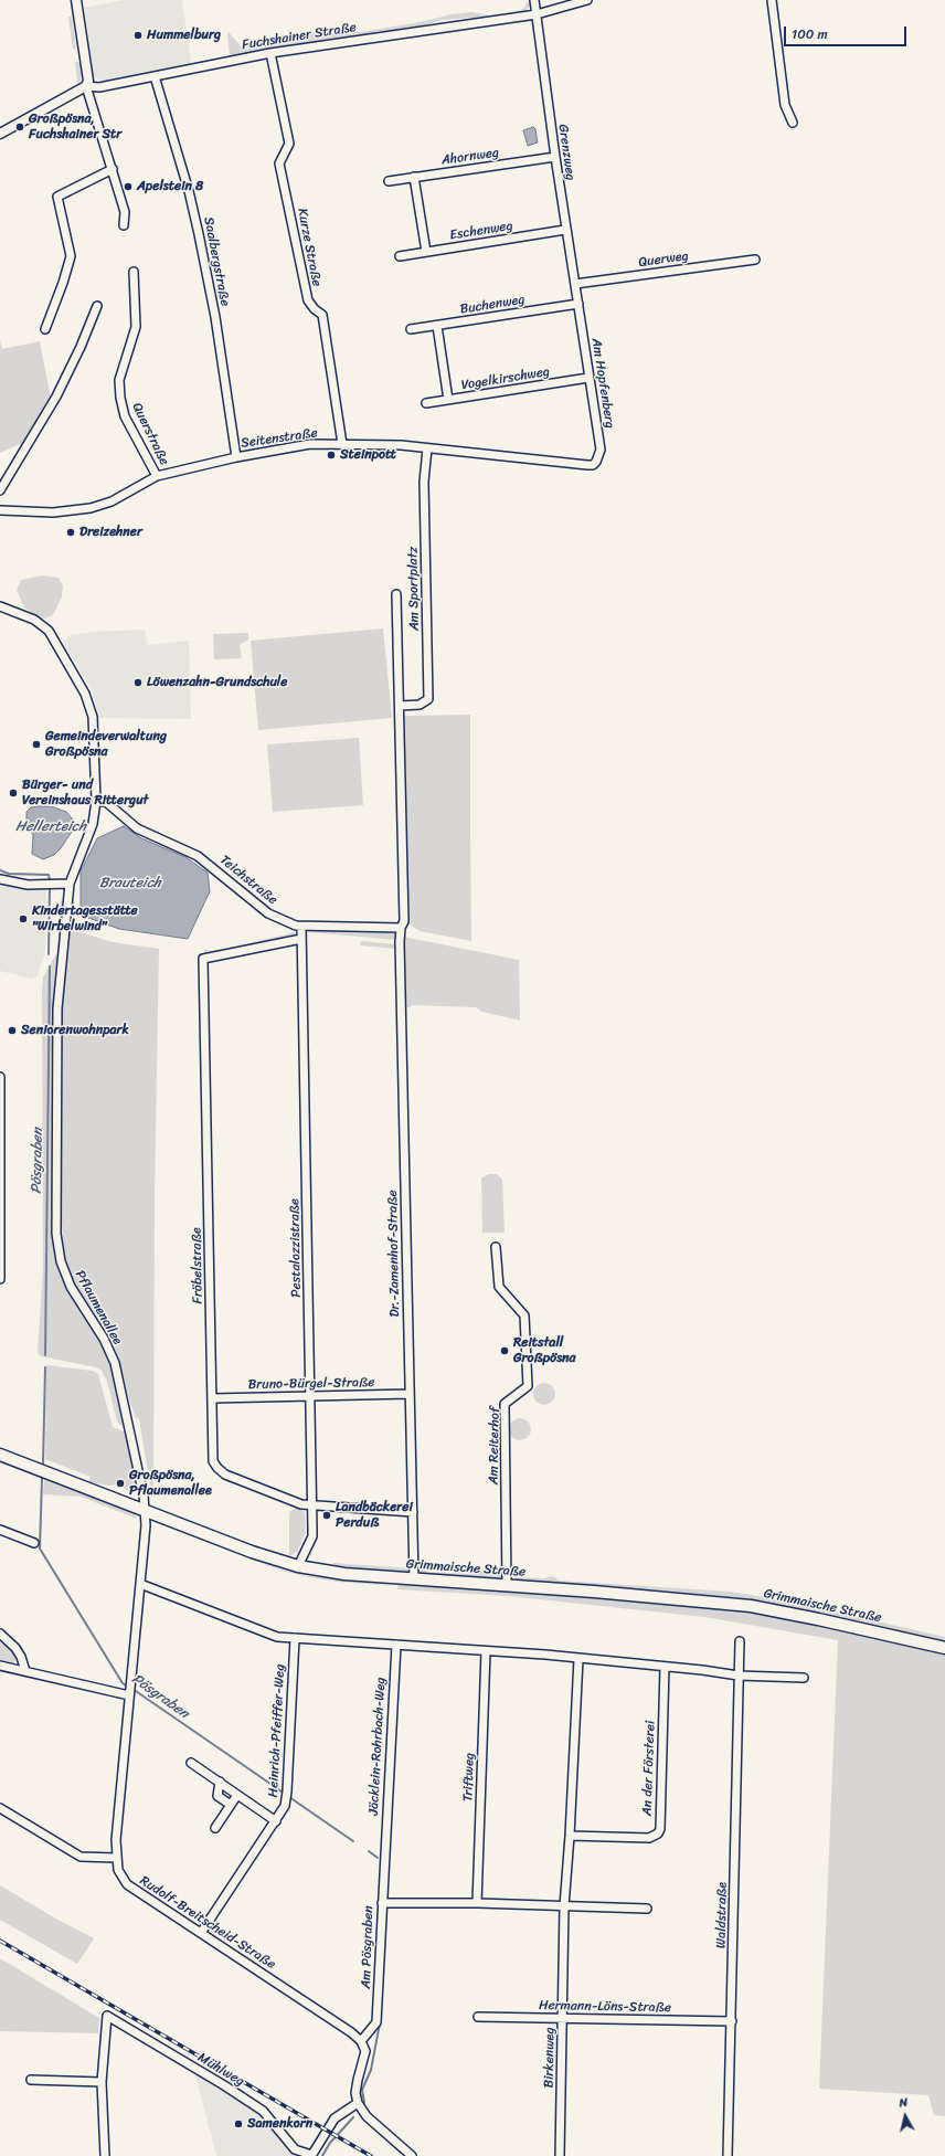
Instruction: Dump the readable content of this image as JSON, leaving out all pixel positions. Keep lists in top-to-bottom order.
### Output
{
  "streets": {
    "main road": ["Grimmaische Straße"],
    "street": [
      "Fuchshainer Straße",
      "Grenzweg",
      "Ahornweg",
      "Eschenweg",
      "Kurze Straße",
      "Querweg",
      "Saalbergstraße",
      "Buchenweg",
      "Vogelkirschweg",
      "Am Hopfenberg",
      "Querstraße",
      "Seitenstraße",
      "Am Sportplatz",
      "Teichstraße",
      "Pestalozzistraße",
      "Dr.-Zamenhof-Straße",
      "Fröbelstraße",
      "Pflaumenallee",
      "Bruno-Bürgel-Straße",
      "Am Reiterhof",
      "Heinrich-Pfeiffer-Weg",
      "Jäcklein-Rohrbach-Weg",
      "An der Försterei",
      "Triftweg",
      "Waldstraße",
      "Rudolf-Breitscheid-Straße",
      "Am Pösgraben",
      "Hermann-Löns-Straße",
      "Birkenweg",
      "Mühlweg"
    ]
  },
  "crossings": [
    ["Fuchshainer Straße", "Grenzweg"],
    ["Fuchshainer Straße", "Kurze Straße"],
    ["Fuchshainer Straße", "Saalbergstraße"],
    ["Grenzweg", "Ahornweg"],
    ["Grenzweg", "Eschenweg"],
    ["Grenzweg", "Querweg"],
    ["Grenzweg", "Buchenweg"],
    ["Grenzweg", "Am Hopfenberg"],
    ["Kurze Straße", "Seitenstraße"],
    ["Saalbergstraße", "Seitenstraße"],
    ["Buchenweg", "Am Hopfenberg"],
    ["Vogelkirschweg", "Am Hopfenberg"],
    ["Am Hopfenberg", "Seitenstraße"],
    ["Querstraße", "Seitenstraße"],
    ["Seitenstraße", "Am Sportplatz"],
    ["Am Sportplatz", "Teichstraße"],
    ["Am Sportplatz", "Dr.-Zamenhof-Straße"],
    ["Teichstraße", "Pestalozzistraße"],
    ["Teichstraße", "Dr.-Zamenhof-Straße"],
    ["Teichstraße", "Pflaumenallee"],
    ["Pestalozzistraße", "Fröbelstraße"],
    ["Pestalozzistraße", "Bruno-Bürgel-Straße"],
    ["Pestalozzistraße", "Grimmaische Straße"],
    ["Dr.-Zamenhof-Straße", "Fröbelstraße"],
    ["Dr.-Zamenhof-Straße", "Bruno-Bürgel-Straße"],
    ["Dr.-Zamenhof-Straße", "Grimmaische Straße"],
    ["Fröbelstraße", "Bruno-Bürgel-Straße"],
    ["Pflaumenallee", "Grimmaische Straße"],
    ["Pflaumenallee", "Rudolf-Breitscheid-Straße"],
    ["Am Reiterhof", "Grimmaische Straße"],
    ["Grimmaische Straße", "Rudolf-Breitscheid-Straße"],
    ["Heinrich-Pfeiffer-Weg", "Rudolf-Breitscheid-Straße"],
    ["Jäcklein-Rohrbach-Weg", "Am Pösgraben"],
    ["Waldstraße", "Hermann-Löns-Straße"],
    ["Rudolf-Breitscheid-Straße", "Am Pösgraben"],
    ["Hermann-Löns-Straße", "Birkenweg"]
  ],
  "water": ["Hellerteich", "Brauteich", "Pösgraben"],
  "places": [
    "Hummelburg",
    "Großpösna, Fuchshainer Str",
    "Apelstein 8",
    "Steinpott",
    "Dreizehner",
    "Löwenzahn-Grundschule",
    "Gemeindeverwaltung Großpösna",
    "Bürger- und Vereinshaus Rittergut",
    "Kindertagesstätte \"Wirbelwind\"",
    "Seniorenwohnpark",
    "Reitstall Großpösna",
    "Großpösna, Pflaumenallee",
    "Landbäckerei Perduß",
    "Samenkorn"
  ],
  "scale_bar": "100 m",
  "north": "top"
}
